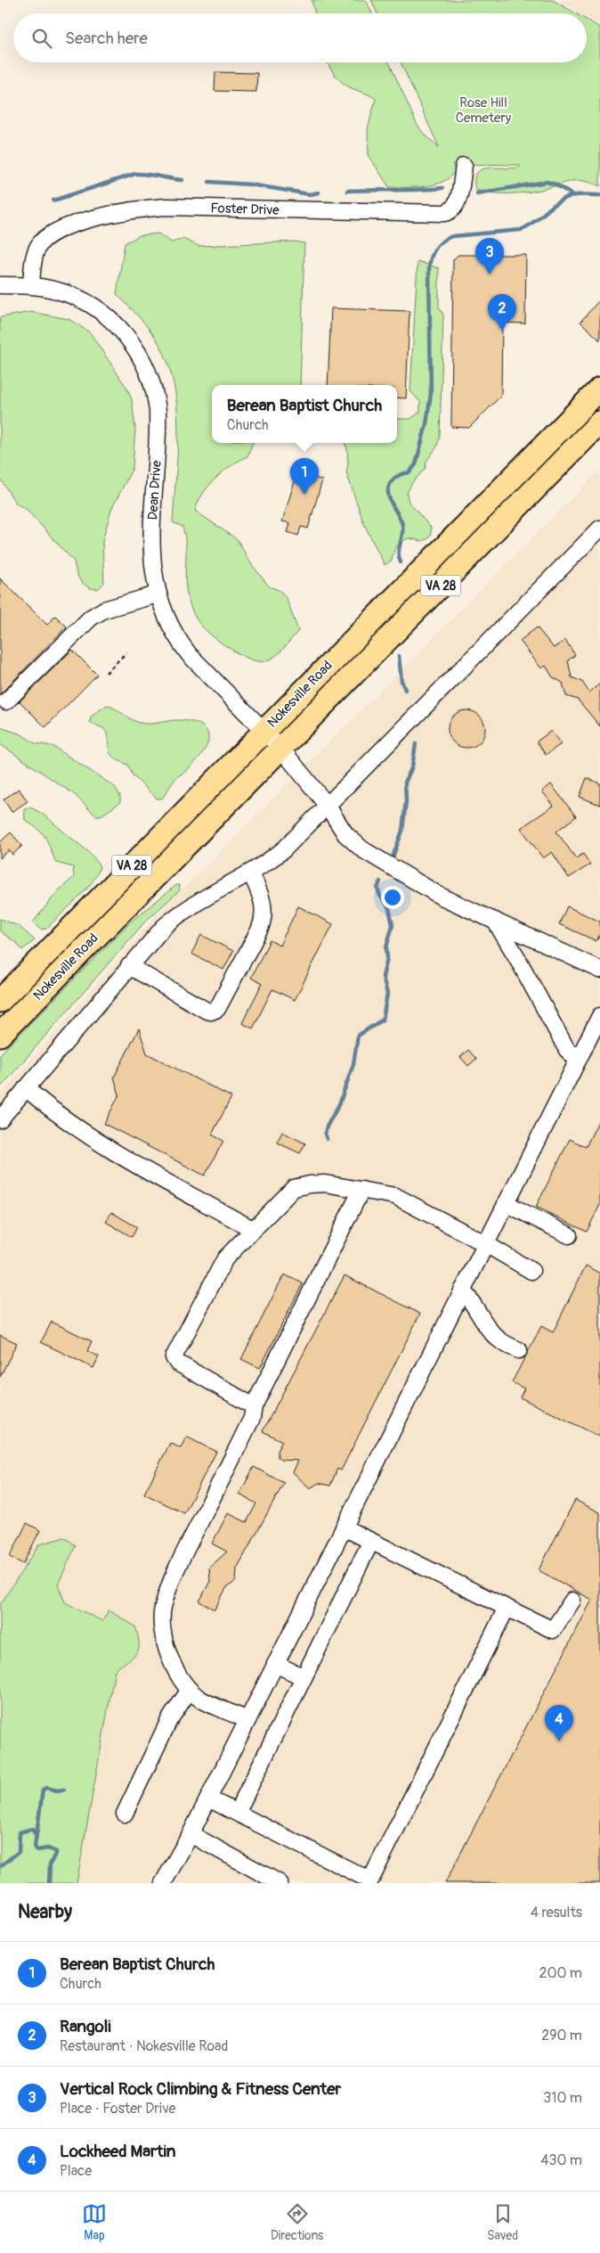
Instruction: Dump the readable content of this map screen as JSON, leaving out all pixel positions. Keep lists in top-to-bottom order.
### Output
{
  "streets": {
    "highway": ["VA 28", "Nokesville Road"],
    "street": ["Foster Drive", "Dean Drive"]
  },
  "crossings": [
    ["Foster Drive", "Dean Drive"],
    ["Dean Drive", "Nokesville Road"]
  ],
  "parks": ["Rose Hill Cemetery"],
  "page": {
    "search": "Search here",
    "pins": [
      "3",
      "2",
      "1",
      "4"
    ],
    "popup": ["Berean Baptist Church", "Church"],
    "heading": ["Nearby", "4 results"],
    "list": [
      {
        "mark": "1",
        "name": "Berean Baptist Church",
        "note": "Church",
        "value": "200 m"
      },
      {
        "mark": "2",
        "name": "Rangoli",
        "note": "Restaurant · Nokesville Road",
        "value": "290 m"
      },
      {
        "mark": "3",
        "name": "Vertical Rock Climbing & Fitness Center",
        "note": "Place · Foster Drive",
        "value": "310 m"
      },
      {
        "mark": "4",
        "name": "Lockheed Martin",
        "note": "Place",
        "value": "430 m"
      }
    ],
    "nav": ["Map", "Directions", "Saved"]
  }
}
